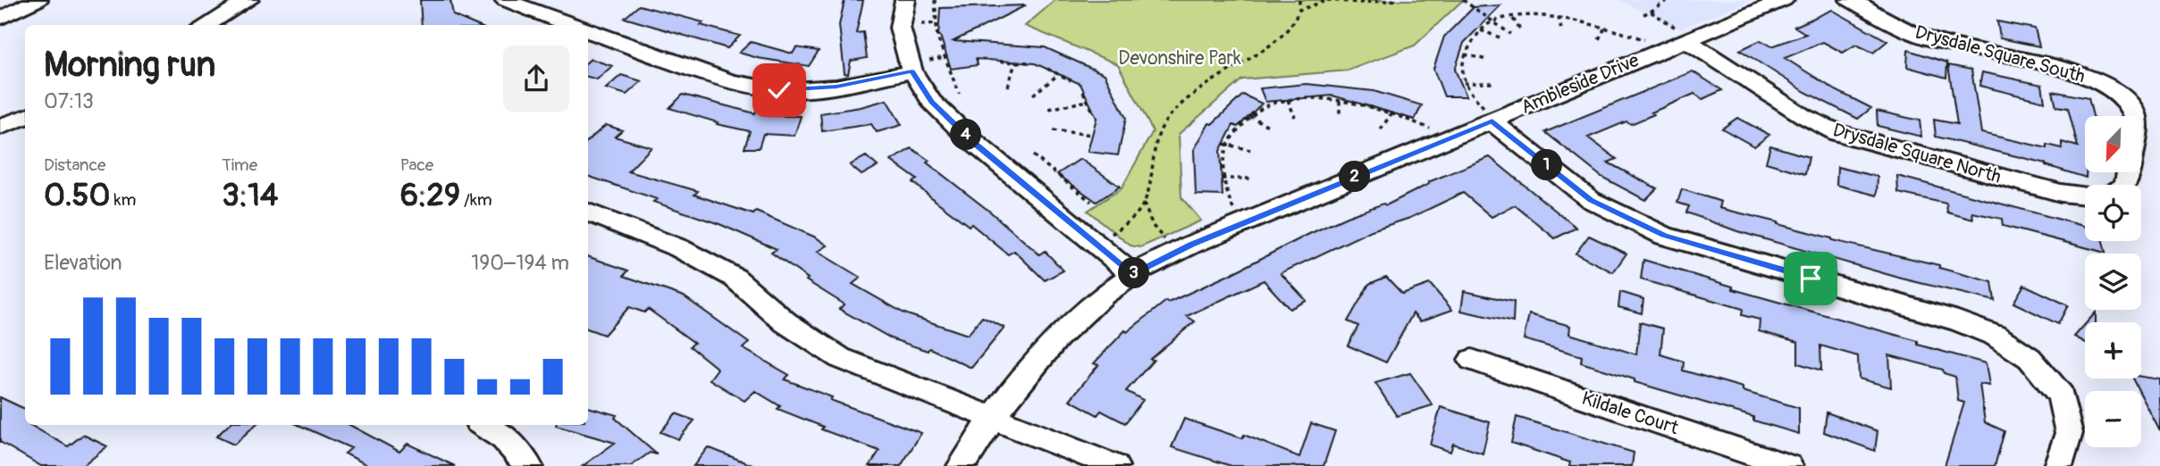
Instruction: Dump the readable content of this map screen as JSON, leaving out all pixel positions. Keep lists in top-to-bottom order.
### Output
{
  "streets": {
    "street": [
      "Drysdale Square South",
      "Ambleside Drive",
      "Drysdale Square North",
      "Kildale Court"
    ]
  },
  "crossings": [
    ["Ambleside Drive", "Drysdale Square North"]
  ],
  "parks": ["Devonshire Park"],
  "north": "bottom left",
  "page": {
    "heading": ["Morning run", "07:13"],
    "map_buttons": ["+", "−"],
    "pins": [
      "4",
      "1",
      "2",
      "3"
    ],
    "stats": [
      ["Distance", "0.50 km"],
      ["Time", "3:14"],
      ["Pace", "6:29 /km"]
    ],
    "chart": ["Elevation", "190–194 m"]
  }
}
